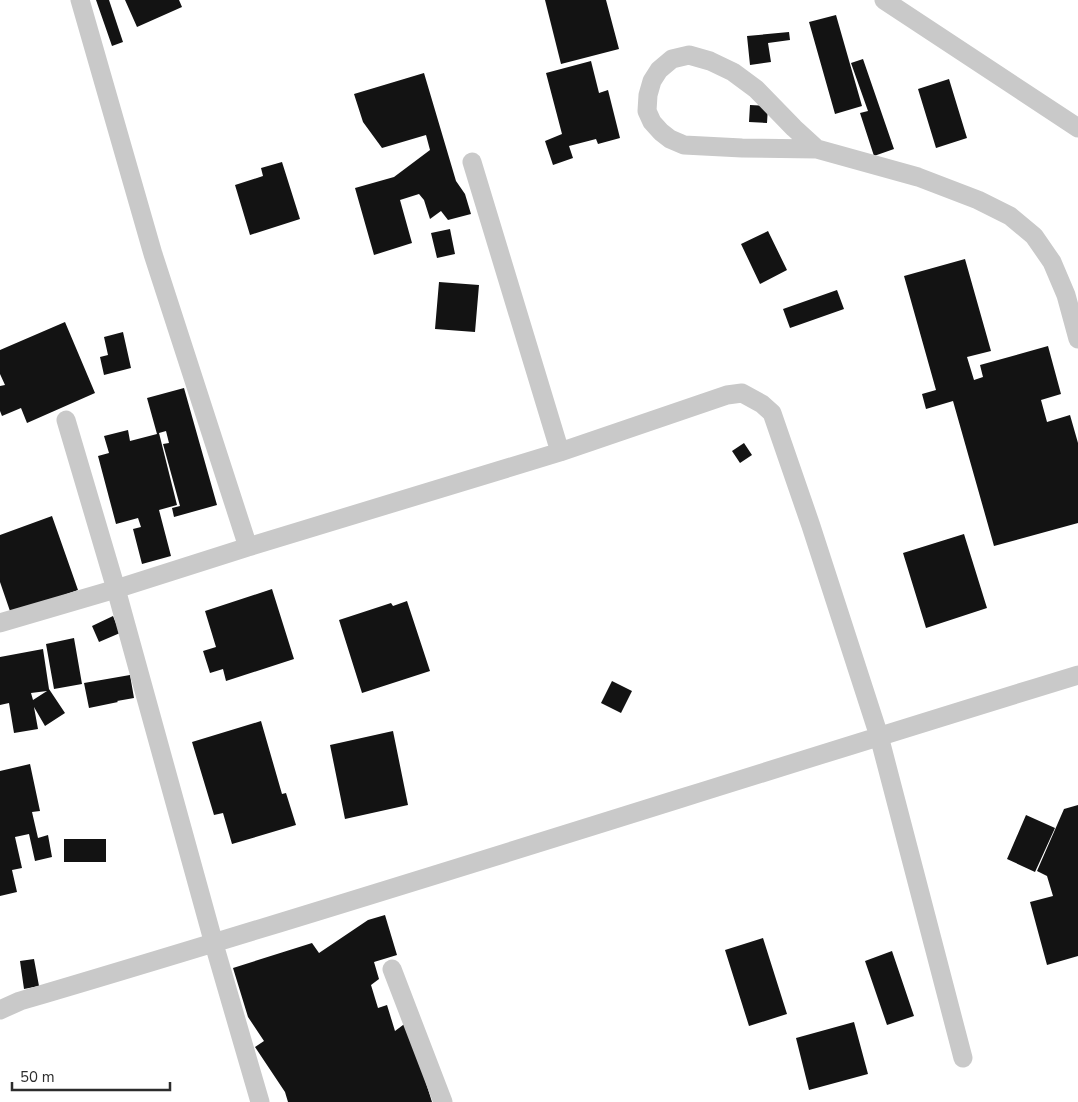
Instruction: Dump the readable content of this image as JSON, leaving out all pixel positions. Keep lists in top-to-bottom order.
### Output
{
  "scale_bar": "50 m"
}
